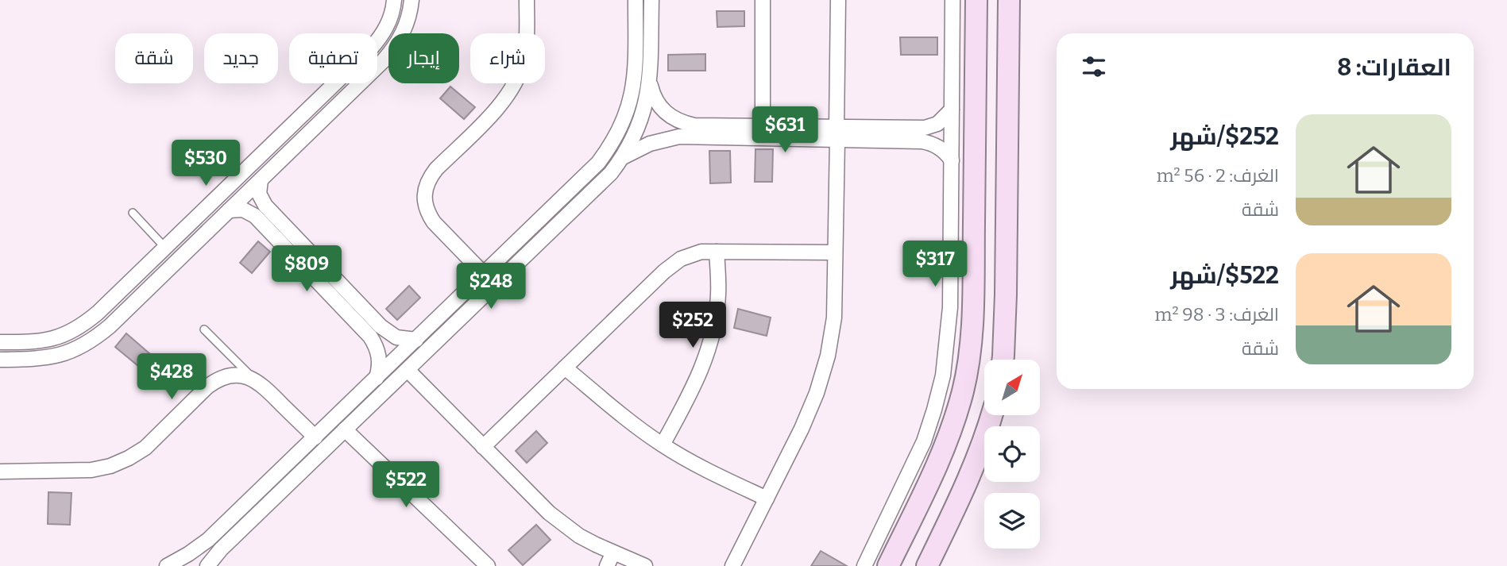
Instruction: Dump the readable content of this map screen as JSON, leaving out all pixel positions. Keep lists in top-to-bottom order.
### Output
{
  "north": "top right",
  "page": {
    "chip": [
      "شراء",
      "إيجار",
      "تصفية",
      "جديد",
      "شقة"
    ],
    "heading": "العقارات: 8",
    "list": [
      {
        "name": "$252/شهر",
        "note": "الغرف: 2 · 56 m² · شقة"
      },
      {
        "name": "$522/شهر",
        "note": "الغرف: 3 · 98 m² · شقة"
      }
    ],
    "price": [
      "$631",
      "$530",
      "$317",
      "$809",
      "$248",
      "$252",
      "$428",
      "$522"
    ]
  }
}
